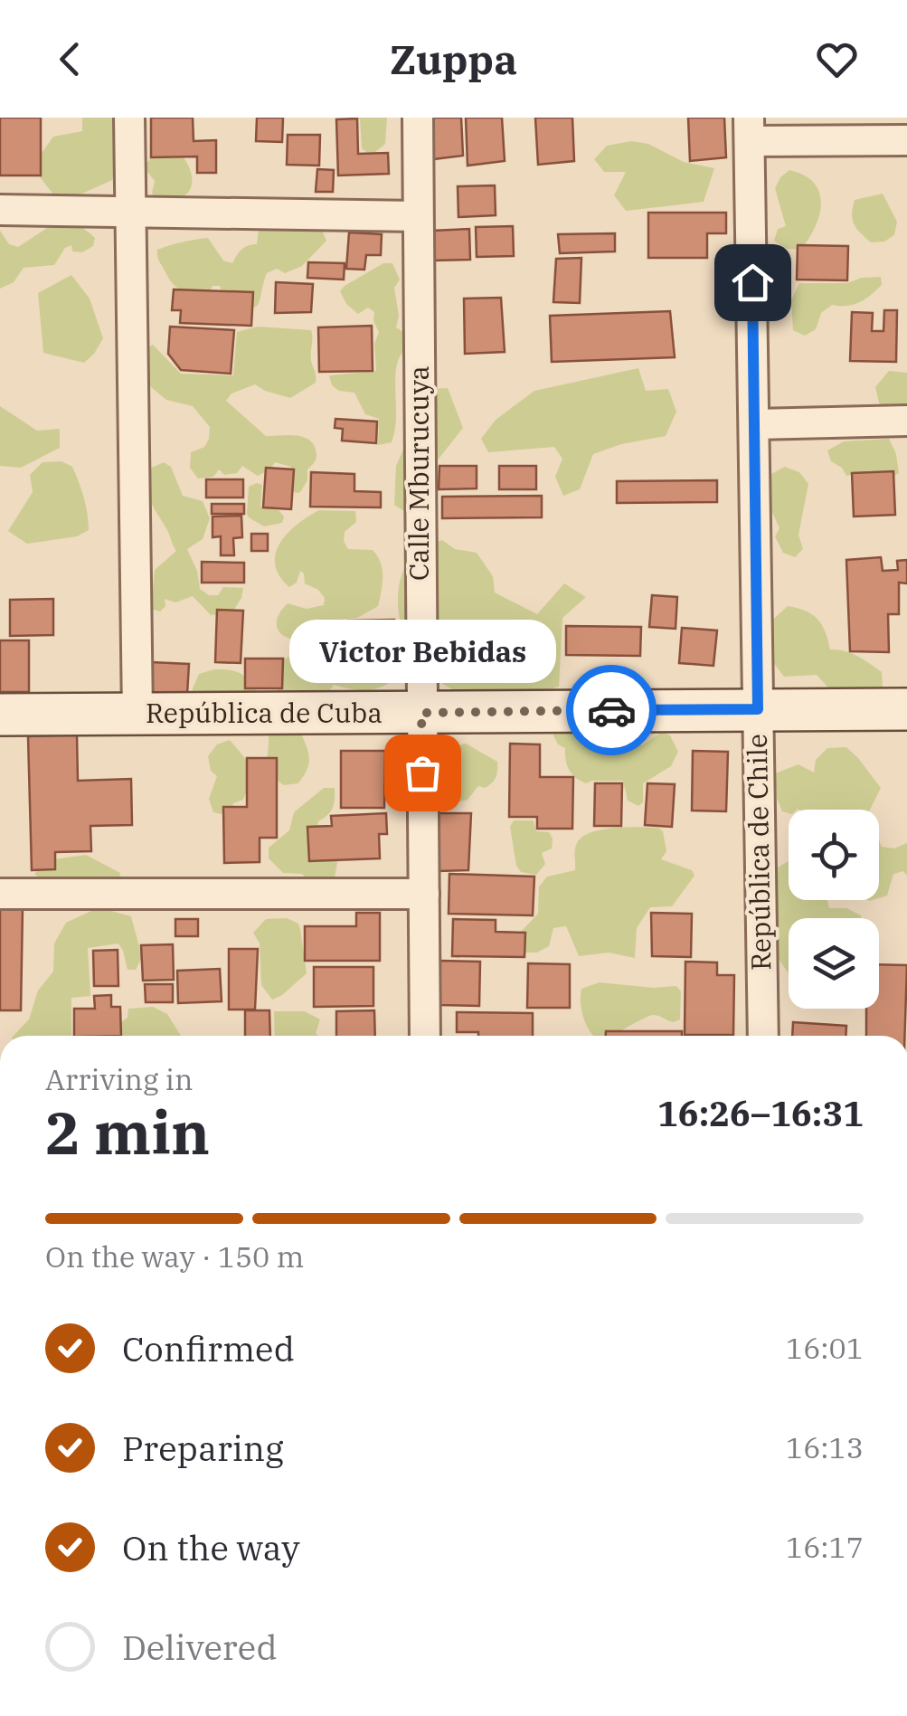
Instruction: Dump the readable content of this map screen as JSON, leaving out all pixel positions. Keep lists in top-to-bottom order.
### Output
{
  "streets": {
    "main road": ["República de Cuba"],
    "street": ["Calle Mburucuya", "República de Chile"]
  },
  "crossings": [
    ["Calle Mburucuya", "República de Cuba"],
    ["República de Cuba", "República de Chile"]
  ],
  "places": ["Victor Bebidas"],
  "page": {
    "header": "Zuppa",
    "bubble": "Victor Bebidas",
    "heading": ["2 min", "Arriving in", "16:26–16:31"],
    "bar": "On the way · 150 m",
    "list": [
      ["Confirmed", "16:01"],
      ["Preparing", "16:13"],
      ["On the way", "16:17"],
      "Delivered"
    ]
  }
}
